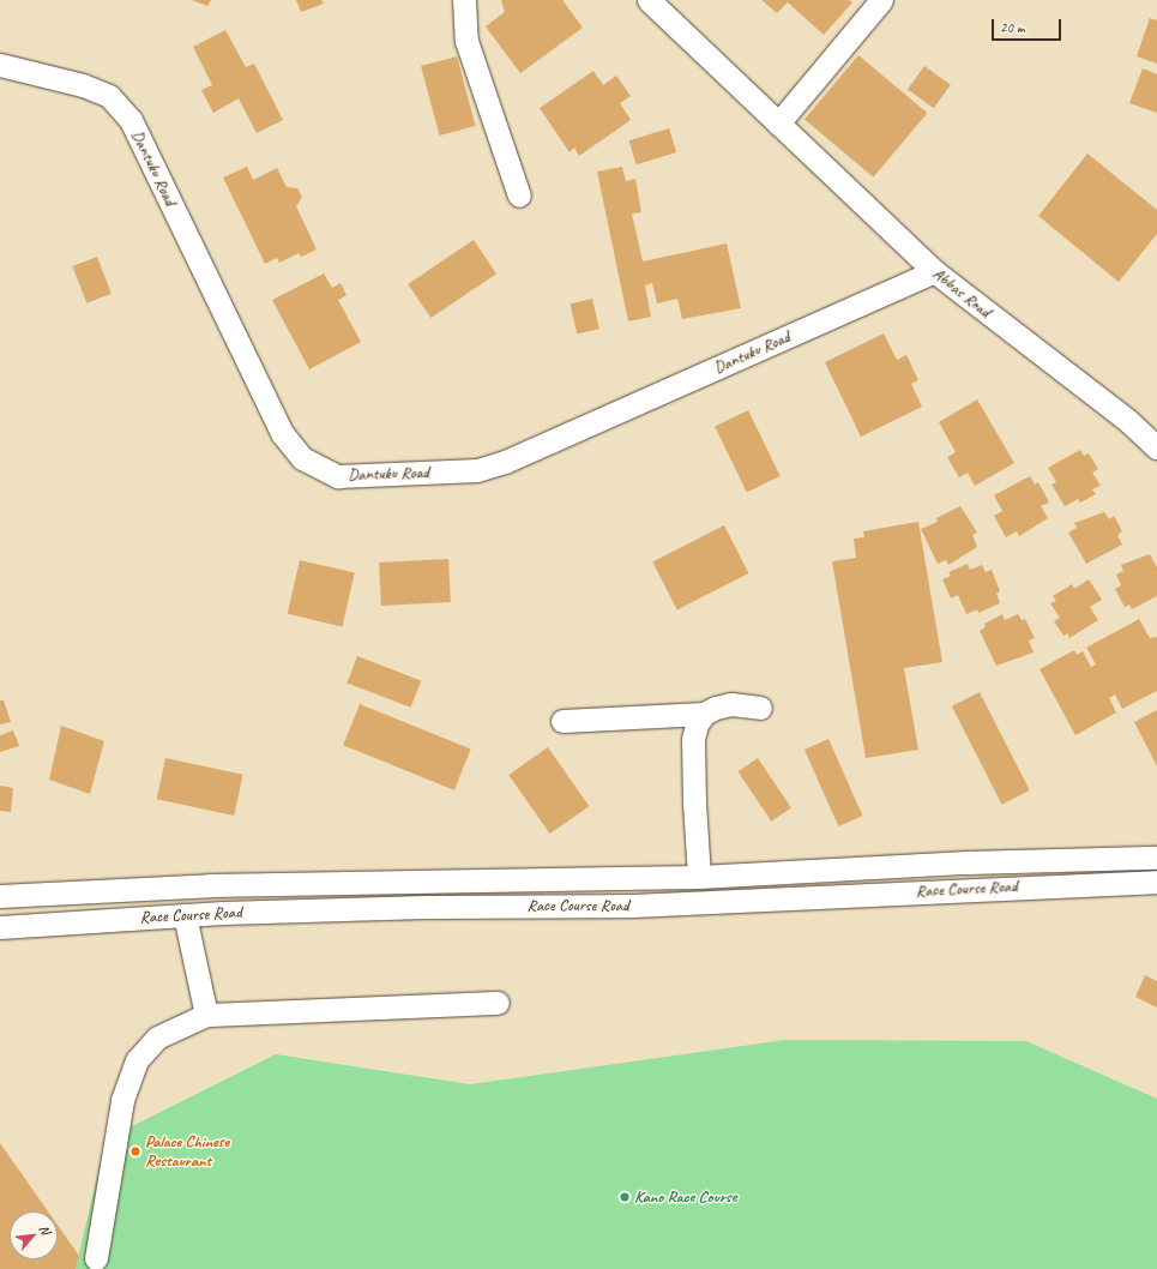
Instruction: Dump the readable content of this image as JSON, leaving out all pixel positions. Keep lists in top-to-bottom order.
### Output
{
  "streets": {
    "street": ["Dantuku Road", "Abbas Road", "Race Course Road"]
  },
  "crossings": [
    ["Dantuku Road", "Abbas Road"]
  ],
  "places": ["Palace Chinese Restaurant", "Kano Race Course"],
  "scale_bar": "20 m",
  "north": "top right"
}
